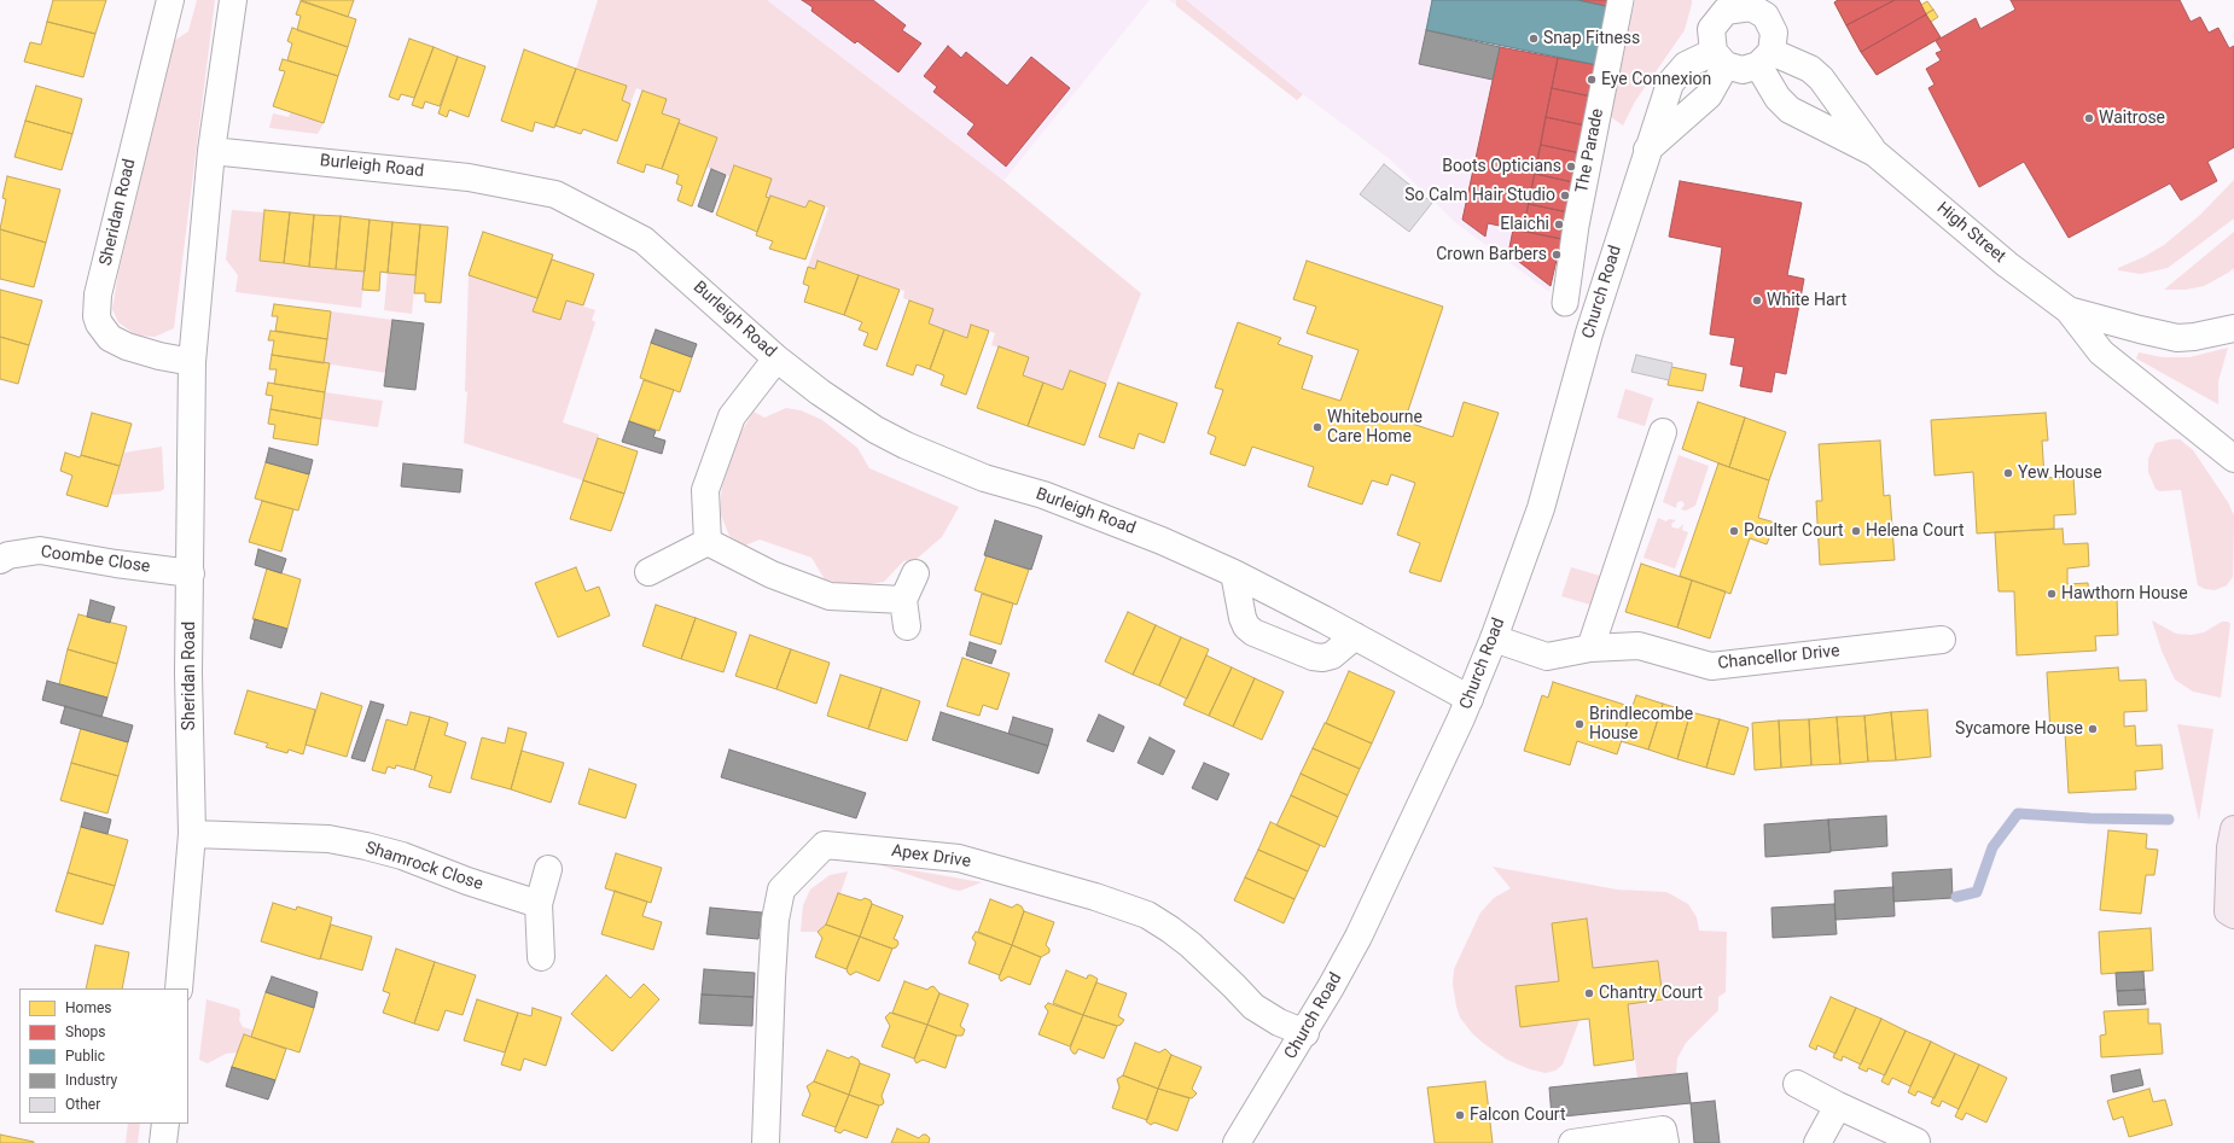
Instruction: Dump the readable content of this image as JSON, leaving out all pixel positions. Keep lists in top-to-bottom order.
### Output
{
  "streets": {
    "street": [
      "The Parade",
      "Burleigh Road",
      "Sheridan Road",
      "High Street",
      "Church Road",
      "Coombe Close",
      "Chancellor Drive",
      "Apex Drive",
      "Shamrock Close"
    ]
  },
  "crossings": [
    ["Burleigh Road", "Sheridan Road"],
    ["Burleigh Road", "Church Road"],
    ["Sheridan Road", "Coombe Close"],
    ["Sheridan Road", "Shamrock Close"],
    ["High Street", "Church Road"],
    ["Church Road", "Chancellor Drive"],
    ["Church Road", "Apex Drive"]
  ],
  "places": [
    "Snap Fitness",
    "Eye Connexion",
    "Waitrose",
    "Boots Opticians",
    "So Calm Hair Studio",
    "Elaichi",
    "Crown Barbers",
    "White Hart",
    "Whitebourne Care Home",
    "Yew House",
    "Poulter Court",
    "Helena Court",
    "Hawthorn House",
    "Brindlecombe House",
    "Sycamore House",
    "Chantry Court",
    "Falcon Court"
  ],
  "legend": [
    "Homes",
    "Shops",
    "Public",
    "Industry",
    "Other"
  ]
}
